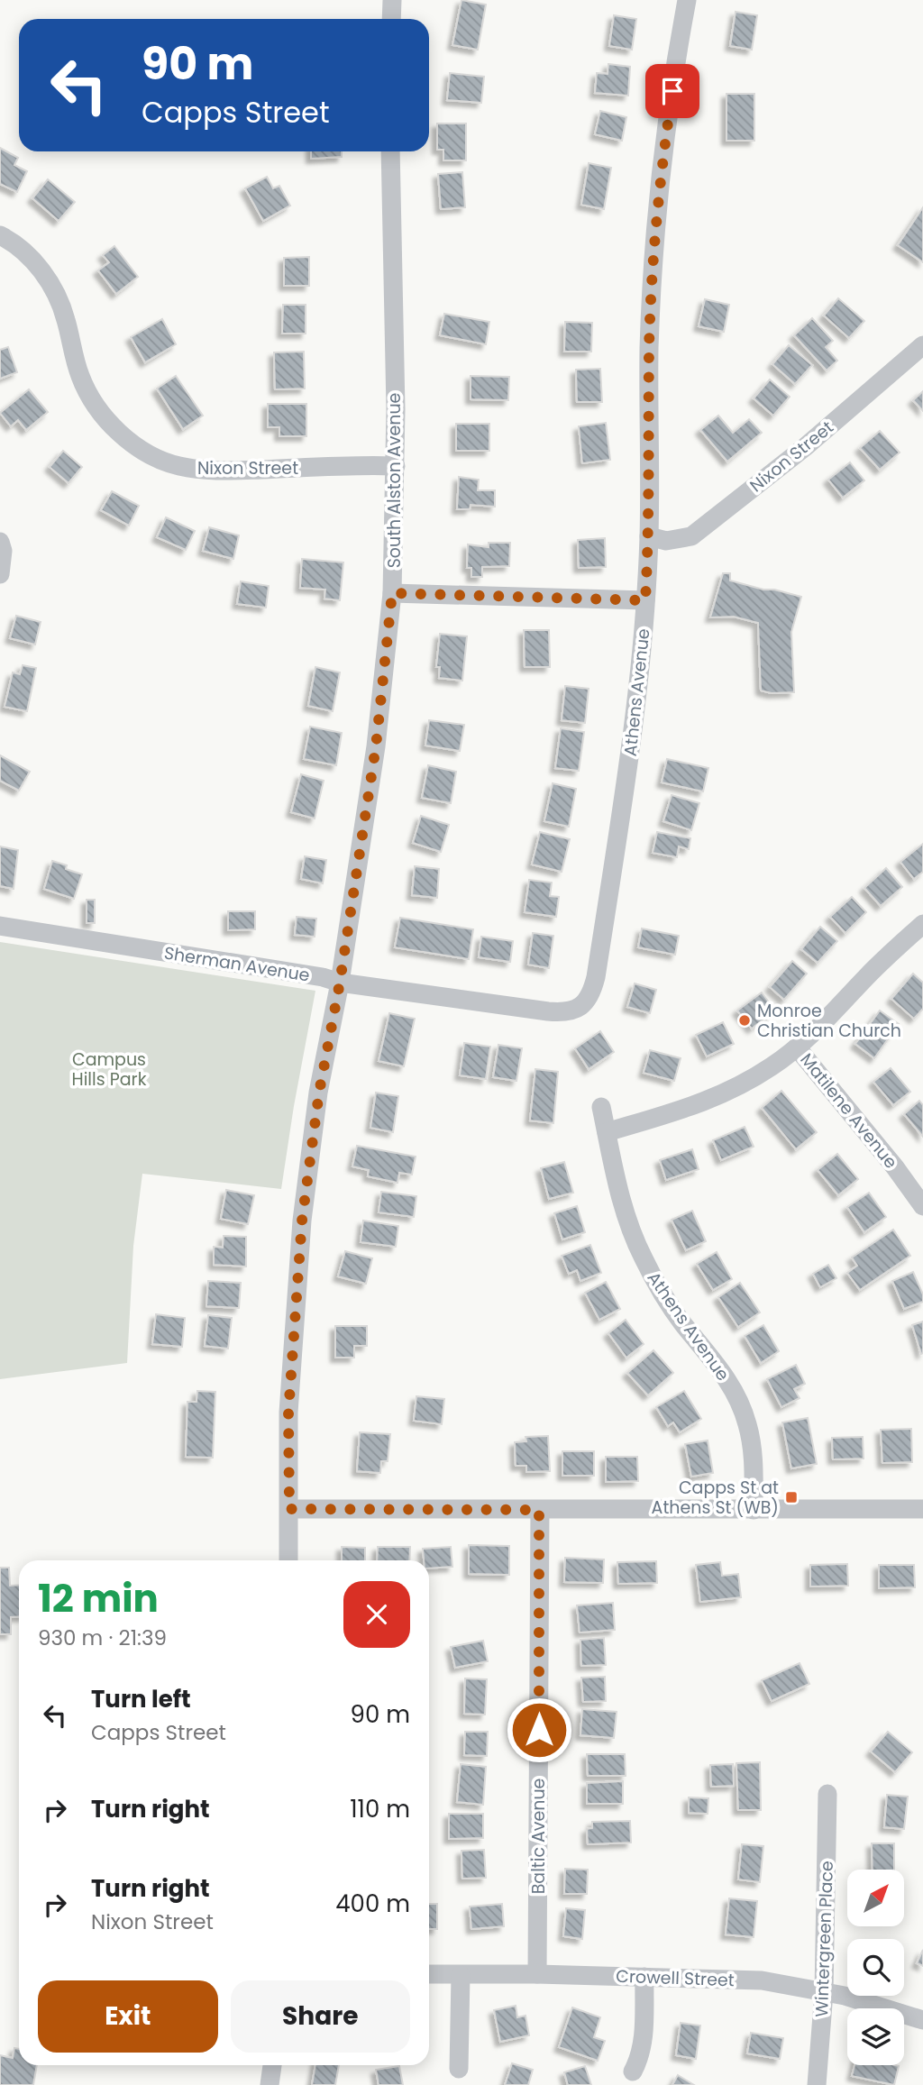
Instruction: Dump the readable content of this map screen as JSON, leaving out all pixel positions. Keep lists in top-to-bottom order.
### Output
{
  "streets": {
    "street": [
      "Nixon Street",
      "South Alston Avenue",
      "Athens Avenue",
      "Sherman Avenue",
      "Matilene Avenue",
      "Baltic Avenue",
      "Wintergreen Place",
      "Crowell Street"
    ]
  },
  "crossings": [
    ["Nixon Street", "South Alston Avenue"],
    ["Nixon Street", "Athens Avenue"],
    ["South Alston Avenue", "Sherman Avenue"],
    ["Athens Avenue", "Sherman Avenue"],
    ["Baltic Avenue", "Crowell Street"],
    ["Wintergreen Place", "Crowell Street"]
  ],
  "parks": ["Campus Hills Park"],
  "places": {
    "other": ["Monroe Christian Church"],
    "transit": ["Capps St at Athens St (WB)"]
  },
  "north": "top right",
  "page": {
    "turn": ["90 m", "Capps Street"],
    "heading": ["12 min", "930 m · 21:39"],
    "list": [
      {
        "name": "Turn left",
        "note": "Capps Street",
        "value": "90 m"
      },
      {
        "name": "Turn right",
        "value": "110 m"
      },
      {
        "name": "Turn right",
        "note": "Nixon Street",
        "value": "400 m"
      }
    ],
    "buttons": ["Exit", "Share"]
  }
}
